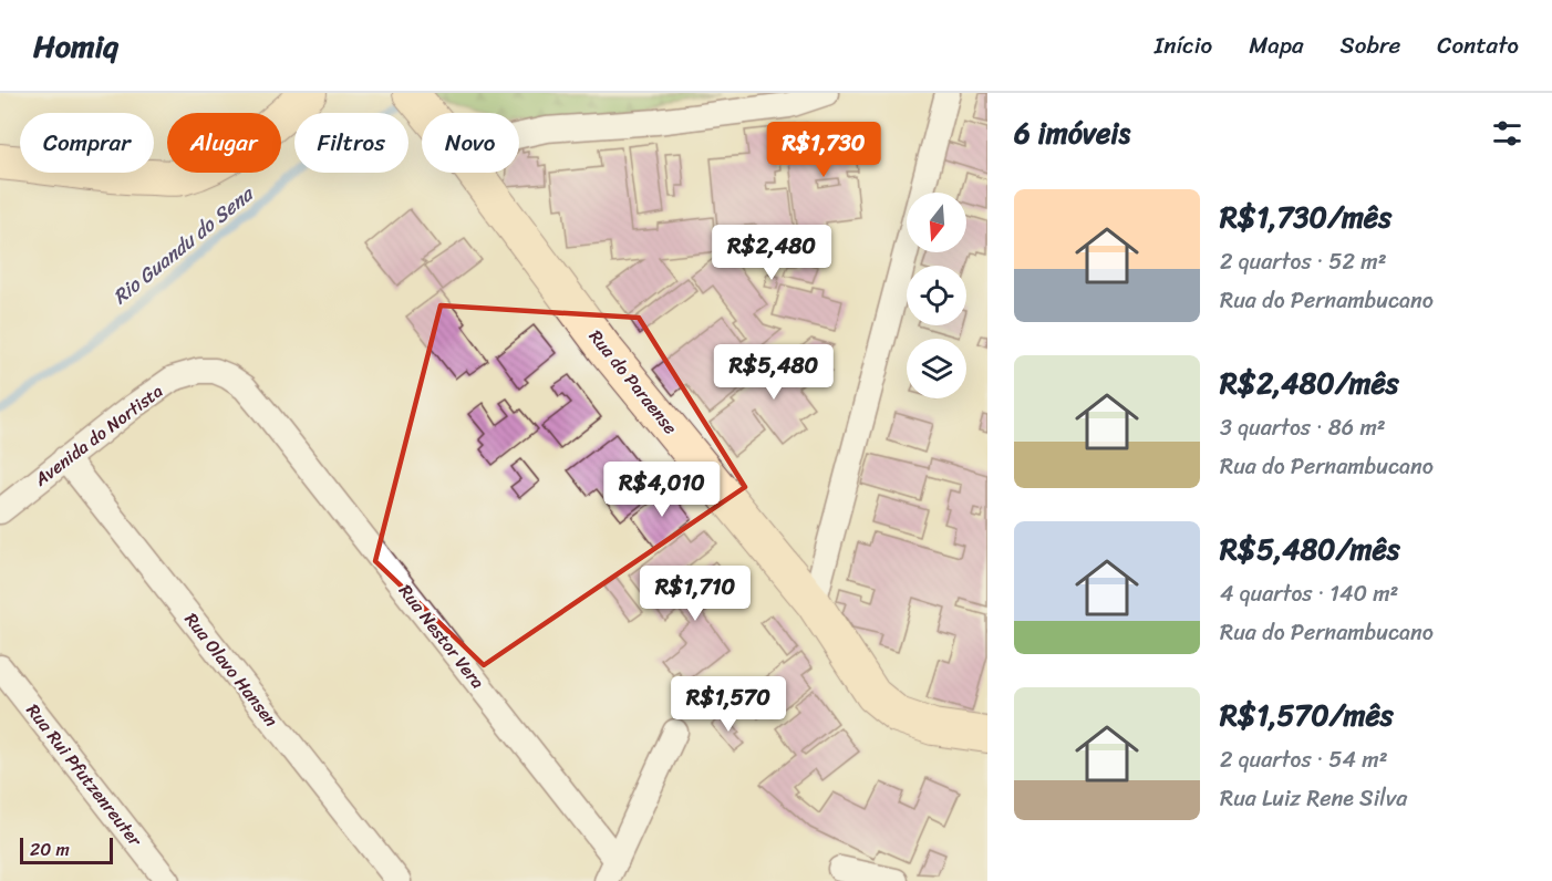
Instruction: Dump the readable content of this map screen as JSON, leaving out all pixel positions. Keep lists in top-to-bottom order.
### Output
{
  "streets": {
    "street": [
      "Rua do Paraense",
      "Avenida do Nortista",
      "Rua Nestor Vera",
      "Rua Olavo Hansen",
      "Rua Rui Pfutzenreuter"
    ]
  },
  "crossings": [
    ["Avenida do Nortista", "Rua Nestor Vera"],
    ["Avenida do Nortista", "Rua Olavo Hansen"]
  ],
  "water": ["Rio Guandu do Sena"],
  "scale_bar": "20 m",
  "north": "bottom",
  "page": {
    "header": "Homiq",
    "nav": [
      "Início",
      "Mapa",
      "Sobre",
      "Contato"
    ],
    "heading": "6 imóveis",
    "chip": [
      "Comprar",
      "Alugar",
      "Filtros",
      "Novo"
    ],
    "price": [
      "R$1,730",
      "R$2,480",
      "R$5,480",
      "R$4,010",
      "R$1,710",
      "R$1,570"
    ],
    "list": [
      {
        "name": "R$1,730/mês",
        "note": "2 quartos · 52 m² · Rua do Pernambucano"
      },
      {
        "name": "R$2,480/mês",
        "note": "3 quartos · 86 m² · Rua do Pernambucano"
      },
      {
        "name": "R$5,480/mês",
        "note": "4 quartos · 140 m² · Rua do Pernambucano"
      },
      {
        "name": "R$1,570/mês",
        "note": "2 quartos · 54 m² · Rua Luiz Rene Silva"
      }
    ],
    "scale": "20 m"
  }
}
